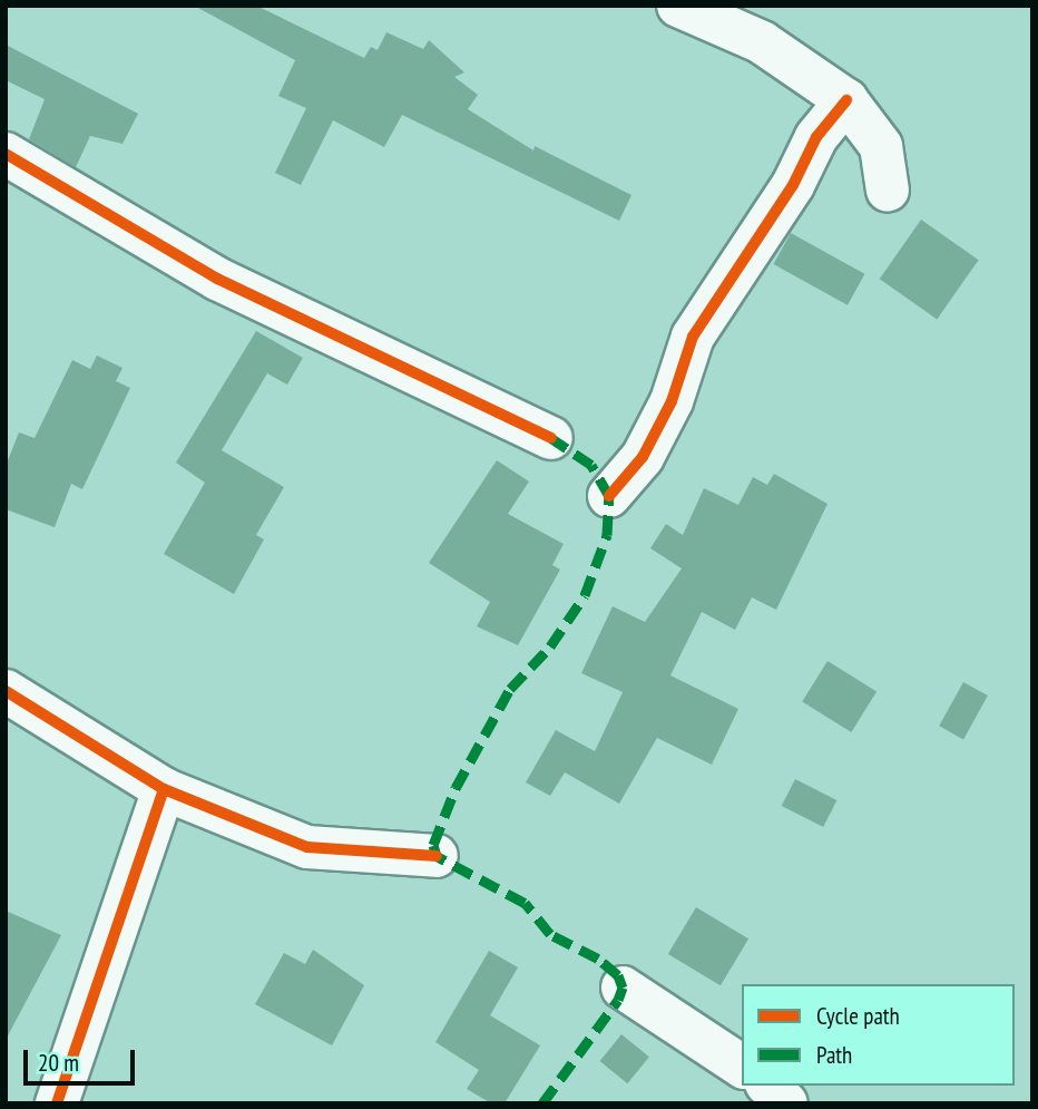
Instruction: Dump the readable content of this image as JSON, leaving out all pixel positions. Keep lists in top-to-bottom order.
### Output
{
  "legend": ["Cycle path", "Path"],
  "scale_bar": "20 m"
}
